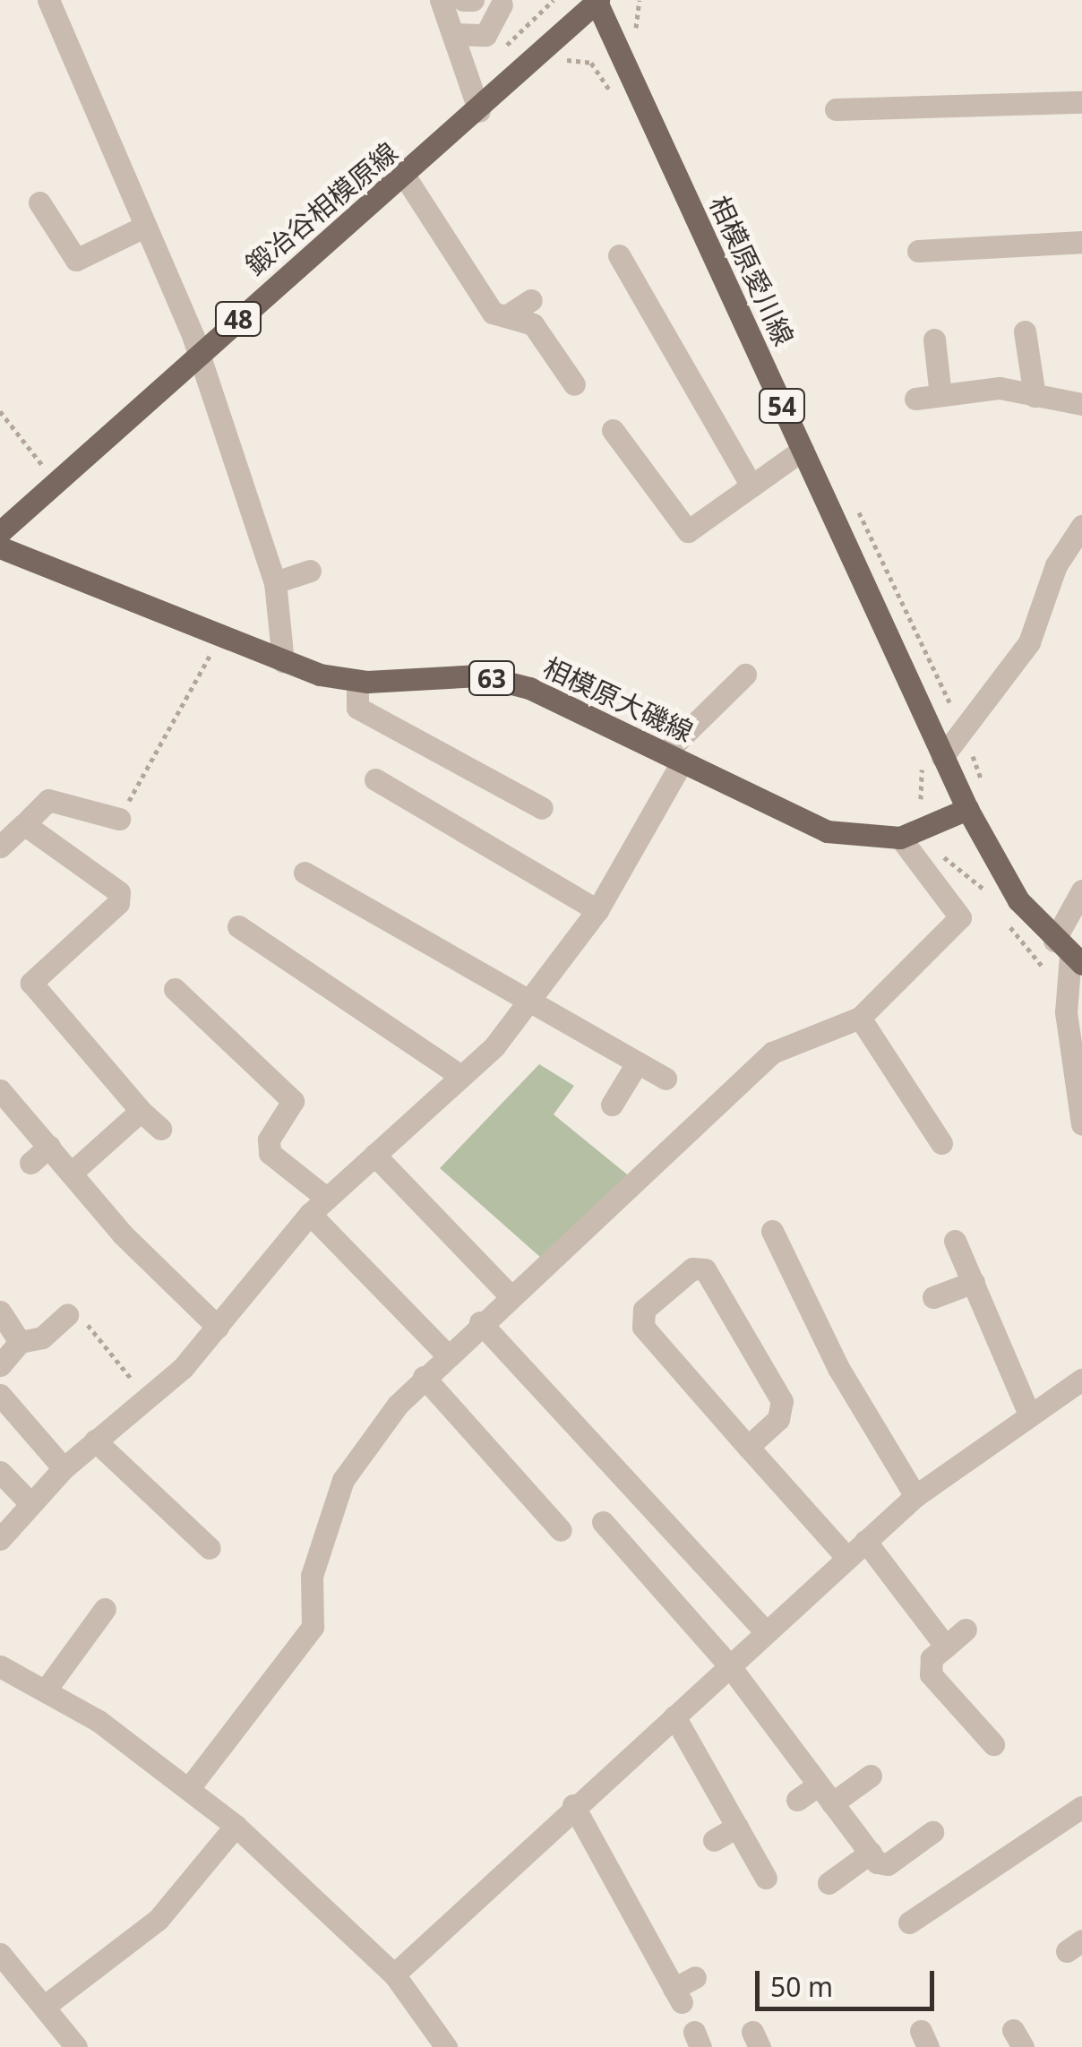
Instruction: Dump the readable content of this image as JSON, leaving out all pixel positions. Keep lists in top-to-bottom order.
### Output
{
  "streets": {
    "main road": [
      "鍛冶谷相模原線",
      "相模原愛川線",
      "48",
      "54",
      "63",
      "相模原大磯線"
    ]
  },
  "crossings": [
    ["鍛冶谷相模原線", "相模原愛川線"],
    ["相模原愛川線", "相模原大磯線"]
  ],
  "scale_bar": "50 m"
}
